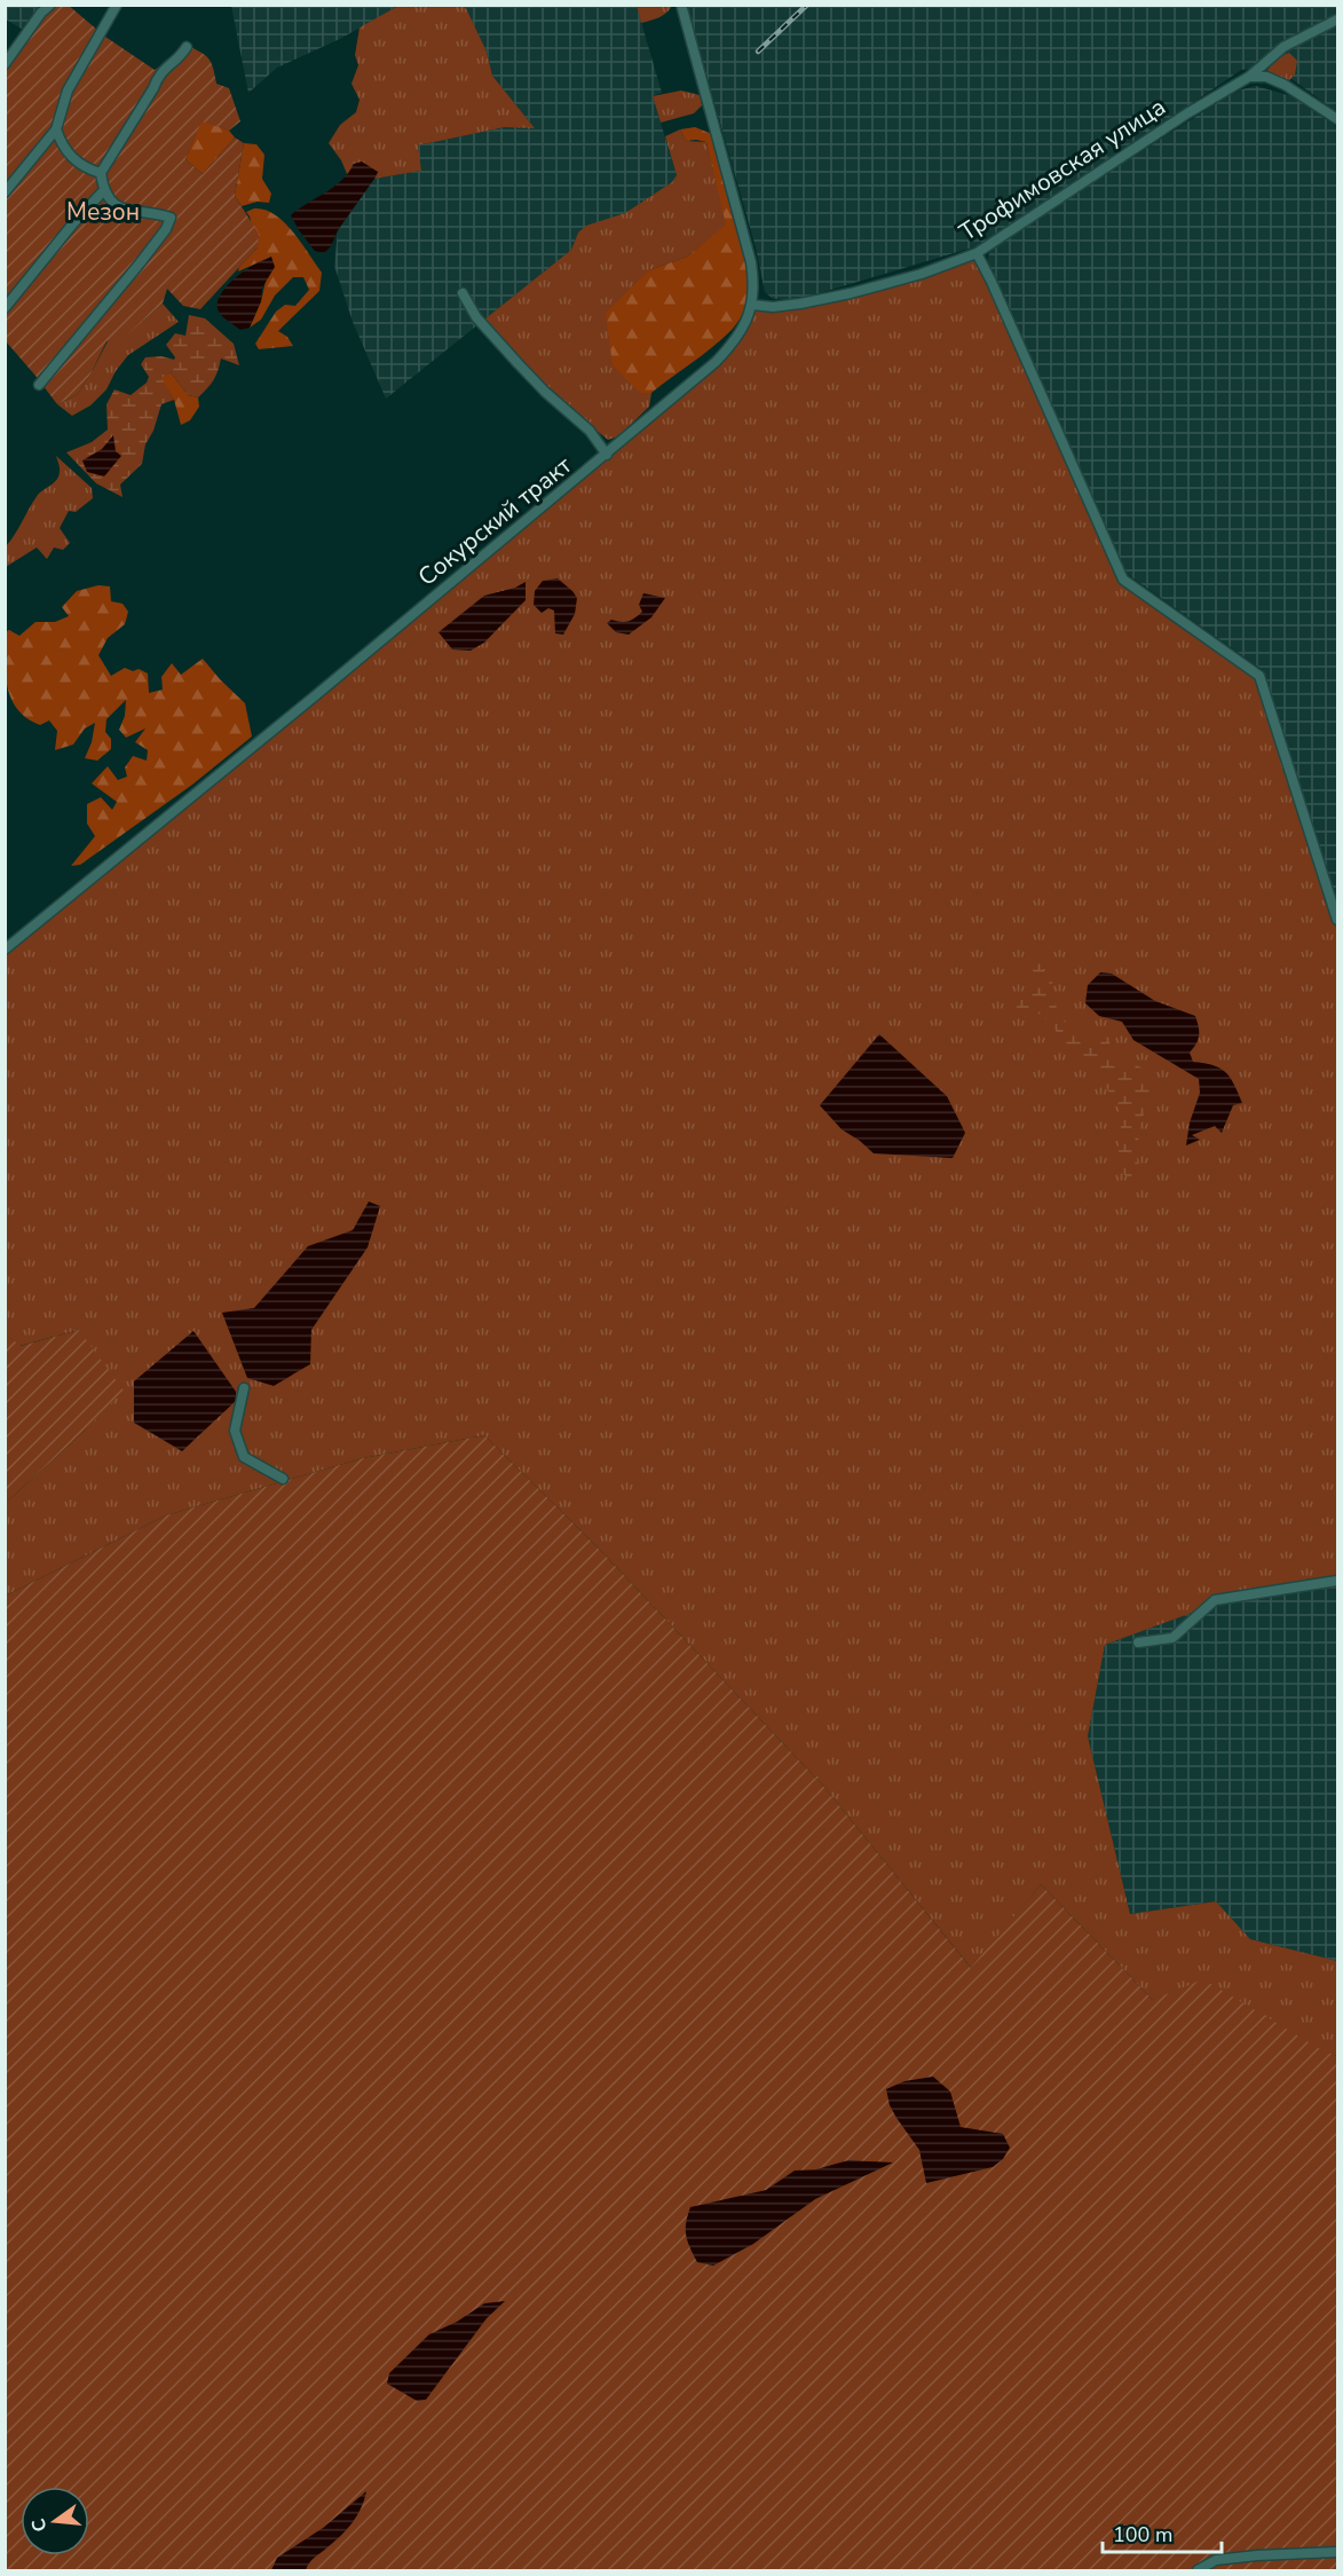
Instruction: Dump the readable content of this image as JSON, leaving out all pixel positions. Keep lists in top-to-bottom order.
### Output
{
  "streets": {
    "street": ["Трофимовская улица", "Сокурский тракт"]
  },
  "crossings": [
    ["Трофимовская улица", "Сокурский тракт"]
  ],
  "parks": ["Мезон"],
  "scale_bar": "100 m",
  "north": "left"
}
